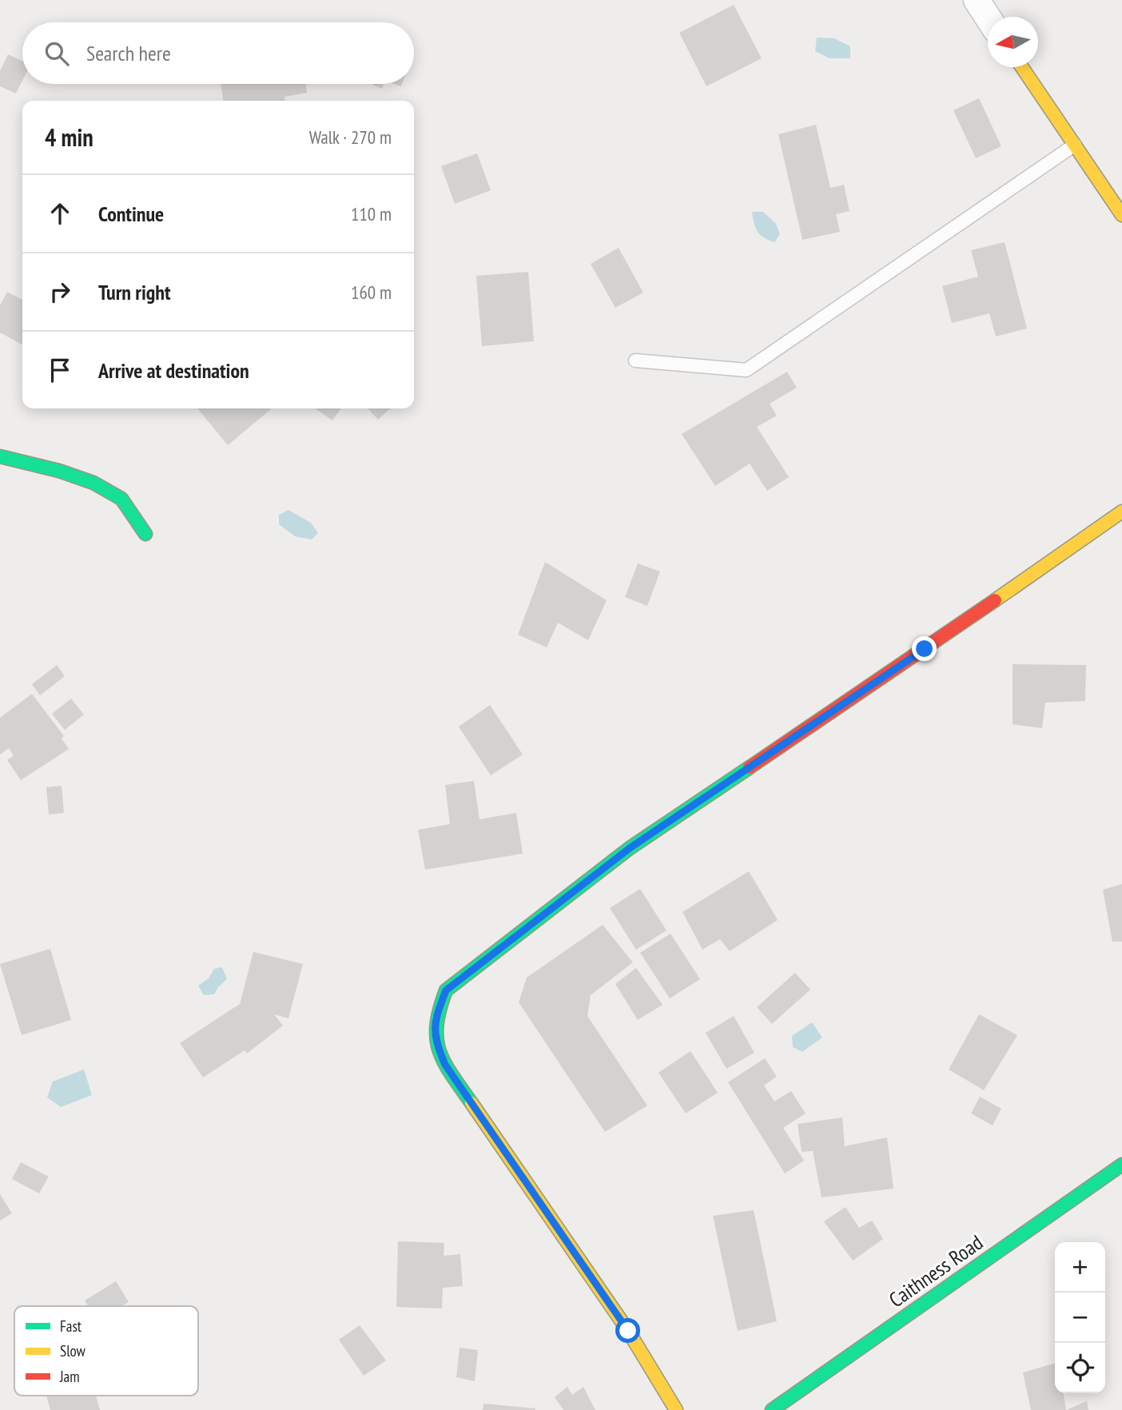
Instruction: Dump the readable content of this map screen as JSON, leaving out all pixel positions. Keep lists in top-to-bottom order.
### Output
{
  "streets": {
    "street": ["Caithness Road"]
  },
  "legend": ["Fast", "Slow", "Jam"],
  "north": "left",
  "page": {
    "search": "Search here",
    "heading": ["4 min", "Walk · 270 m"],
    "list": [
      ["Continue", "110 m"],
      ["Turn right", "160 m"],
      "Arrive at destination"
    ],
    "map_buttons": ["+", "−"]
  }
}
